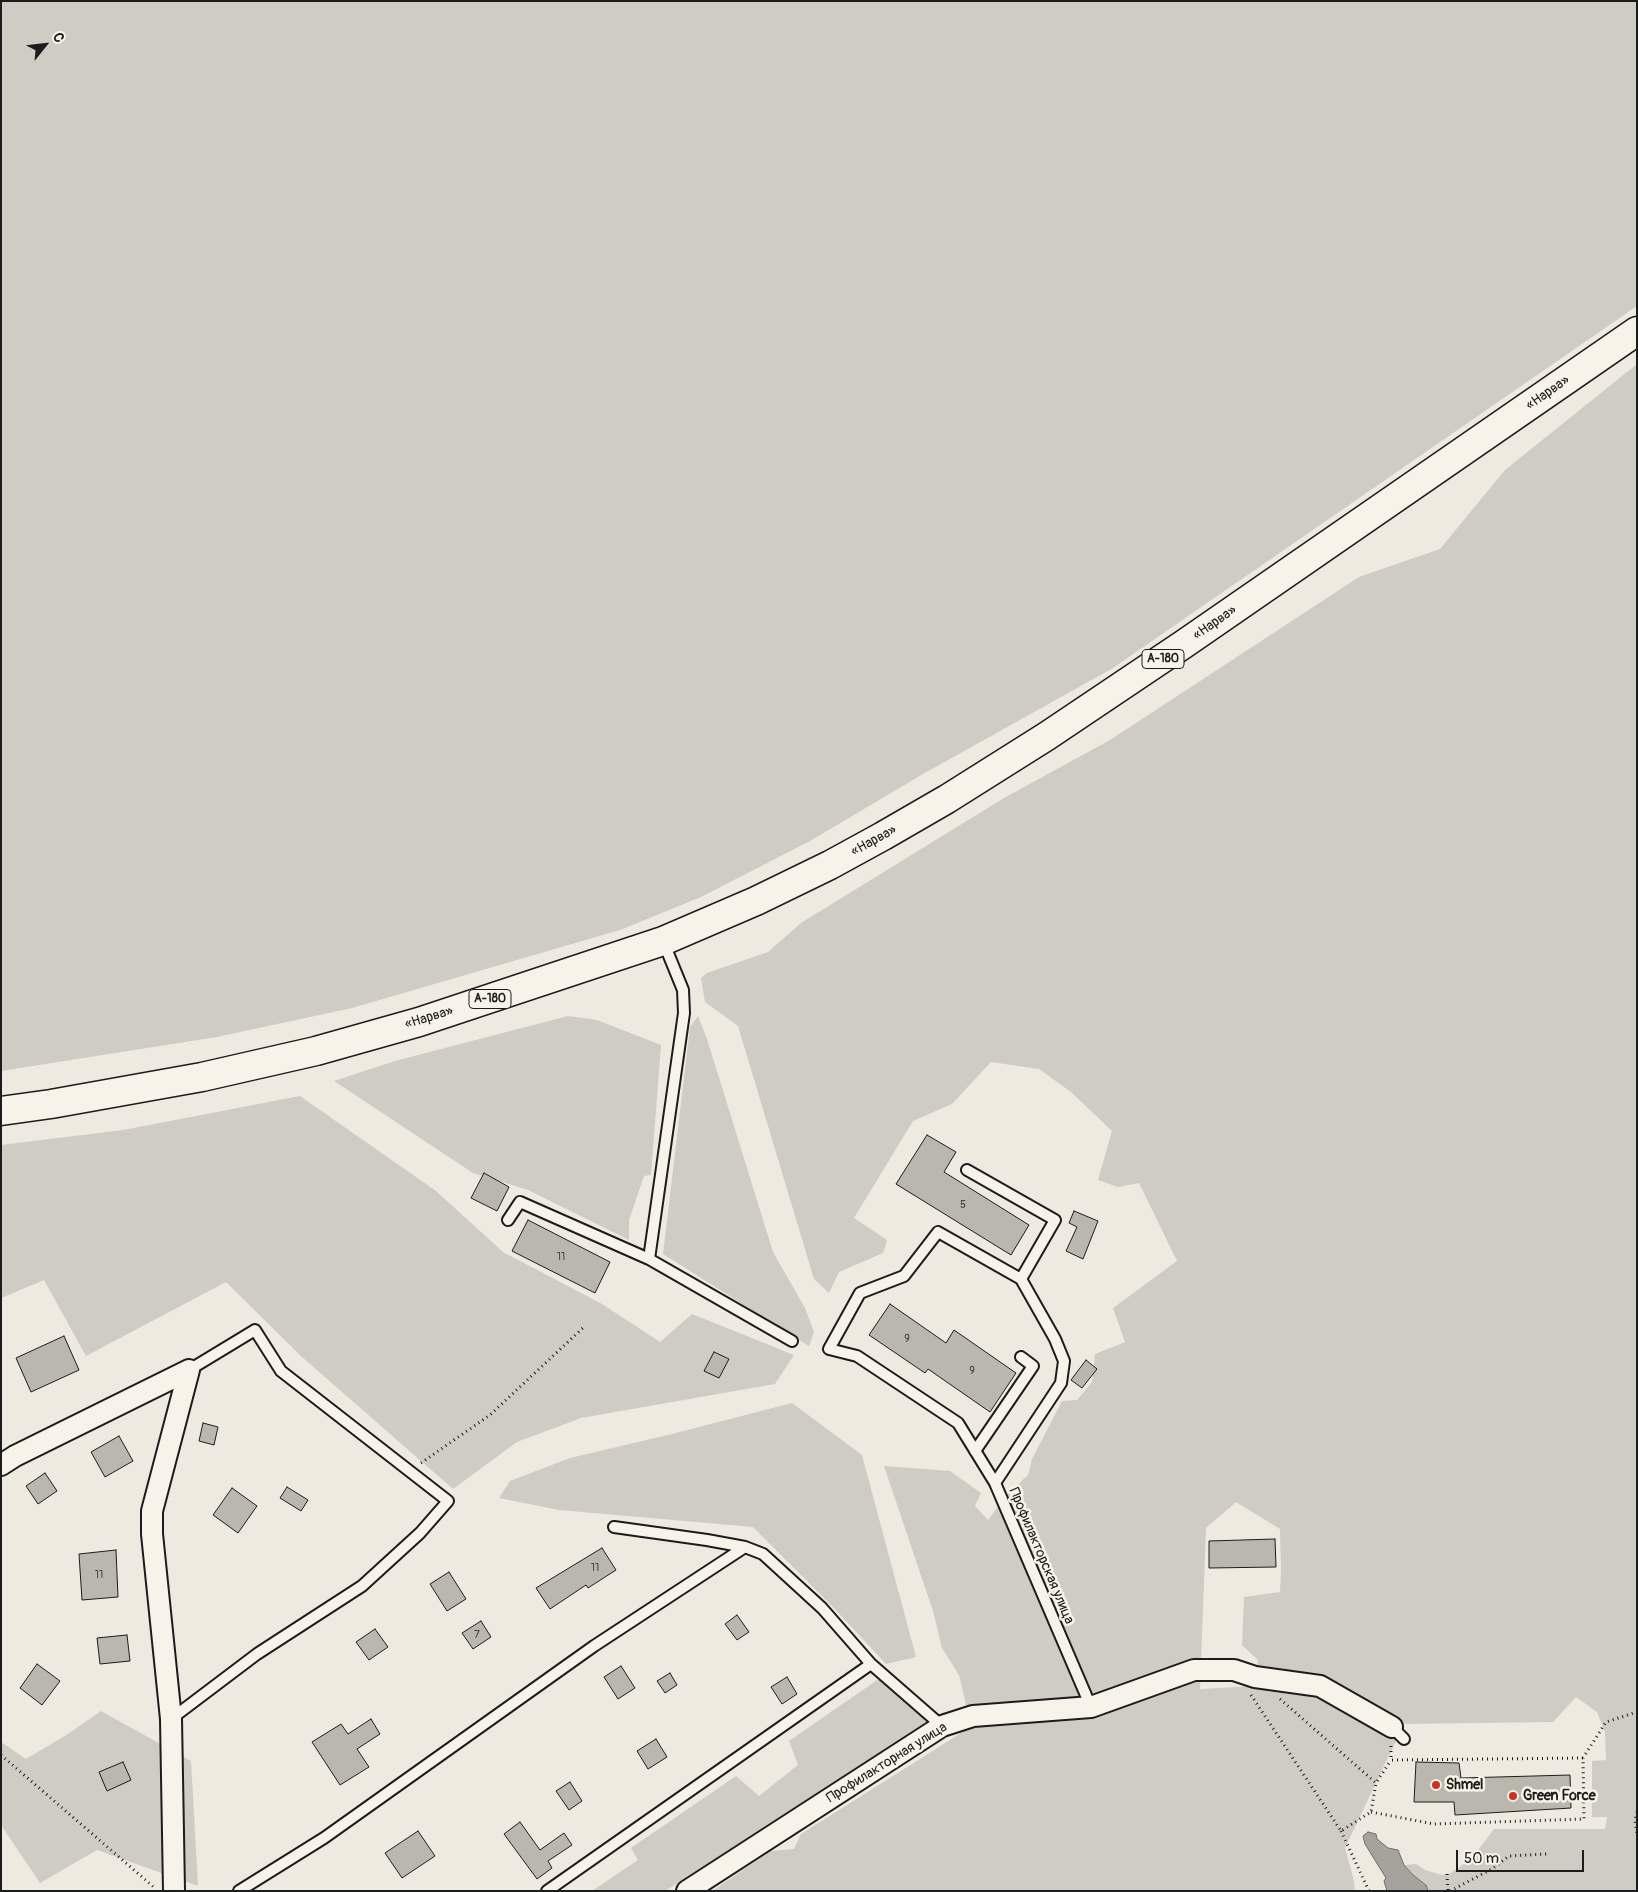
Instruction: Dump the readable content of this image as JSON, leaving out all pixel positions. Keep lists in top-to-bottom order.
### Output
{
  "streets": {
    "highway": ["«Нарва»", "А-180"],
    "street": ["Профилакторная улица"],
    "lane": ["Профилакторская улица"]
  },
  "crossings": [
    ["Профилакторская улица", "Профилакторная улица"]
  ],
  "places": ["Shmel", "Green Force"],
  "house_numbers": [
    "5",
    "11",
    "9",
    "9",
    "11",
    "11",
    "7"
  ],
  "scale_bar": "50 m",
  "north": "top right"
}
